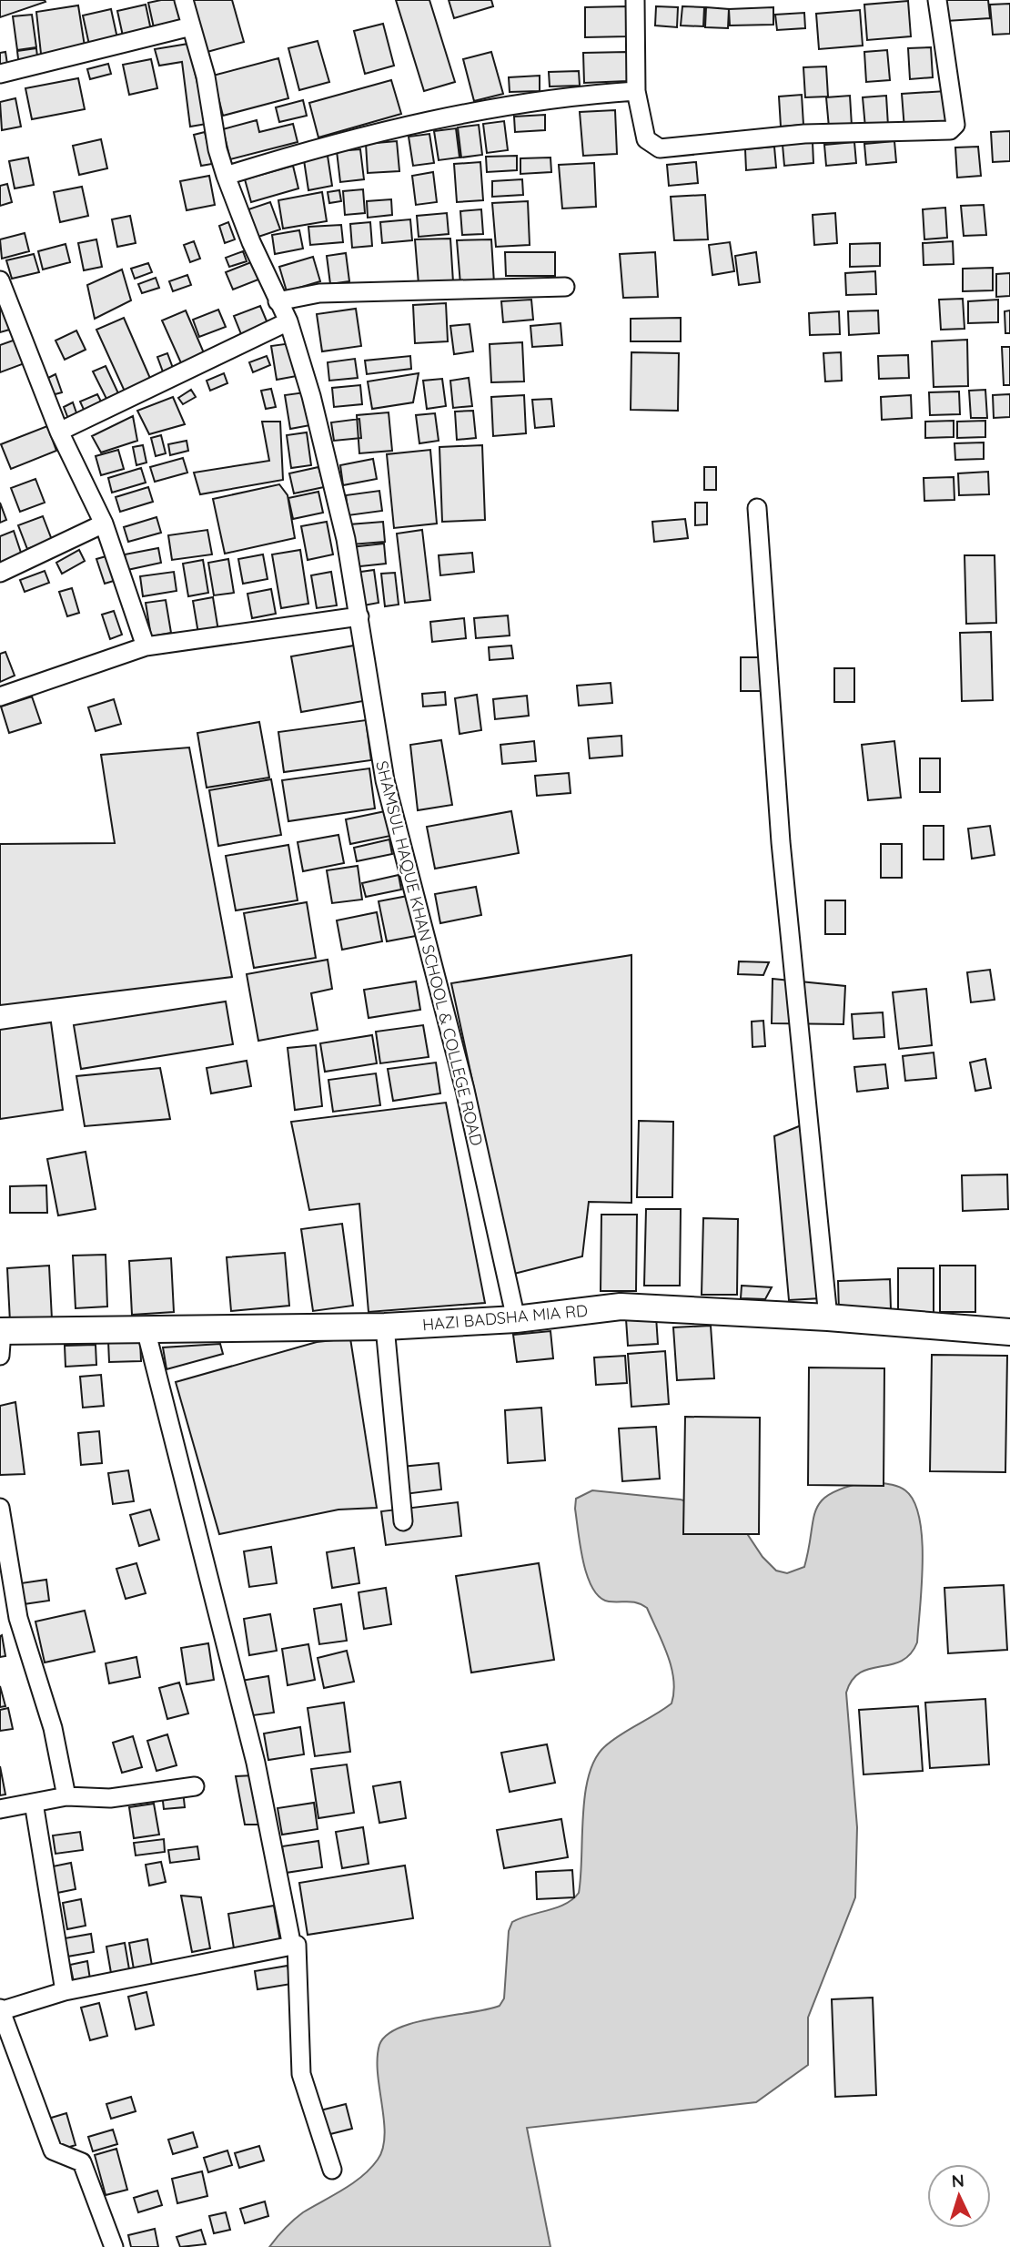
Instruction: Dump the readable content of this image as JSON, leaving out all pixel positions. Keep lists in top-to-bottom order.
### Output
{
  "streets": {
    "main road": ["HAZI BADSHA MIA RD"],
    "street": ["SHAMSUL HAQUE KHAN SCHOOL & COLLEGE ROAD"]
  },
  "crossings": [
    ["SHAMSUL HAQUE KHAN SCHOOL & COLLEGE ROAD", "HAZI BADSHA MIA RD"]
  ],
  "north": "top"
}
